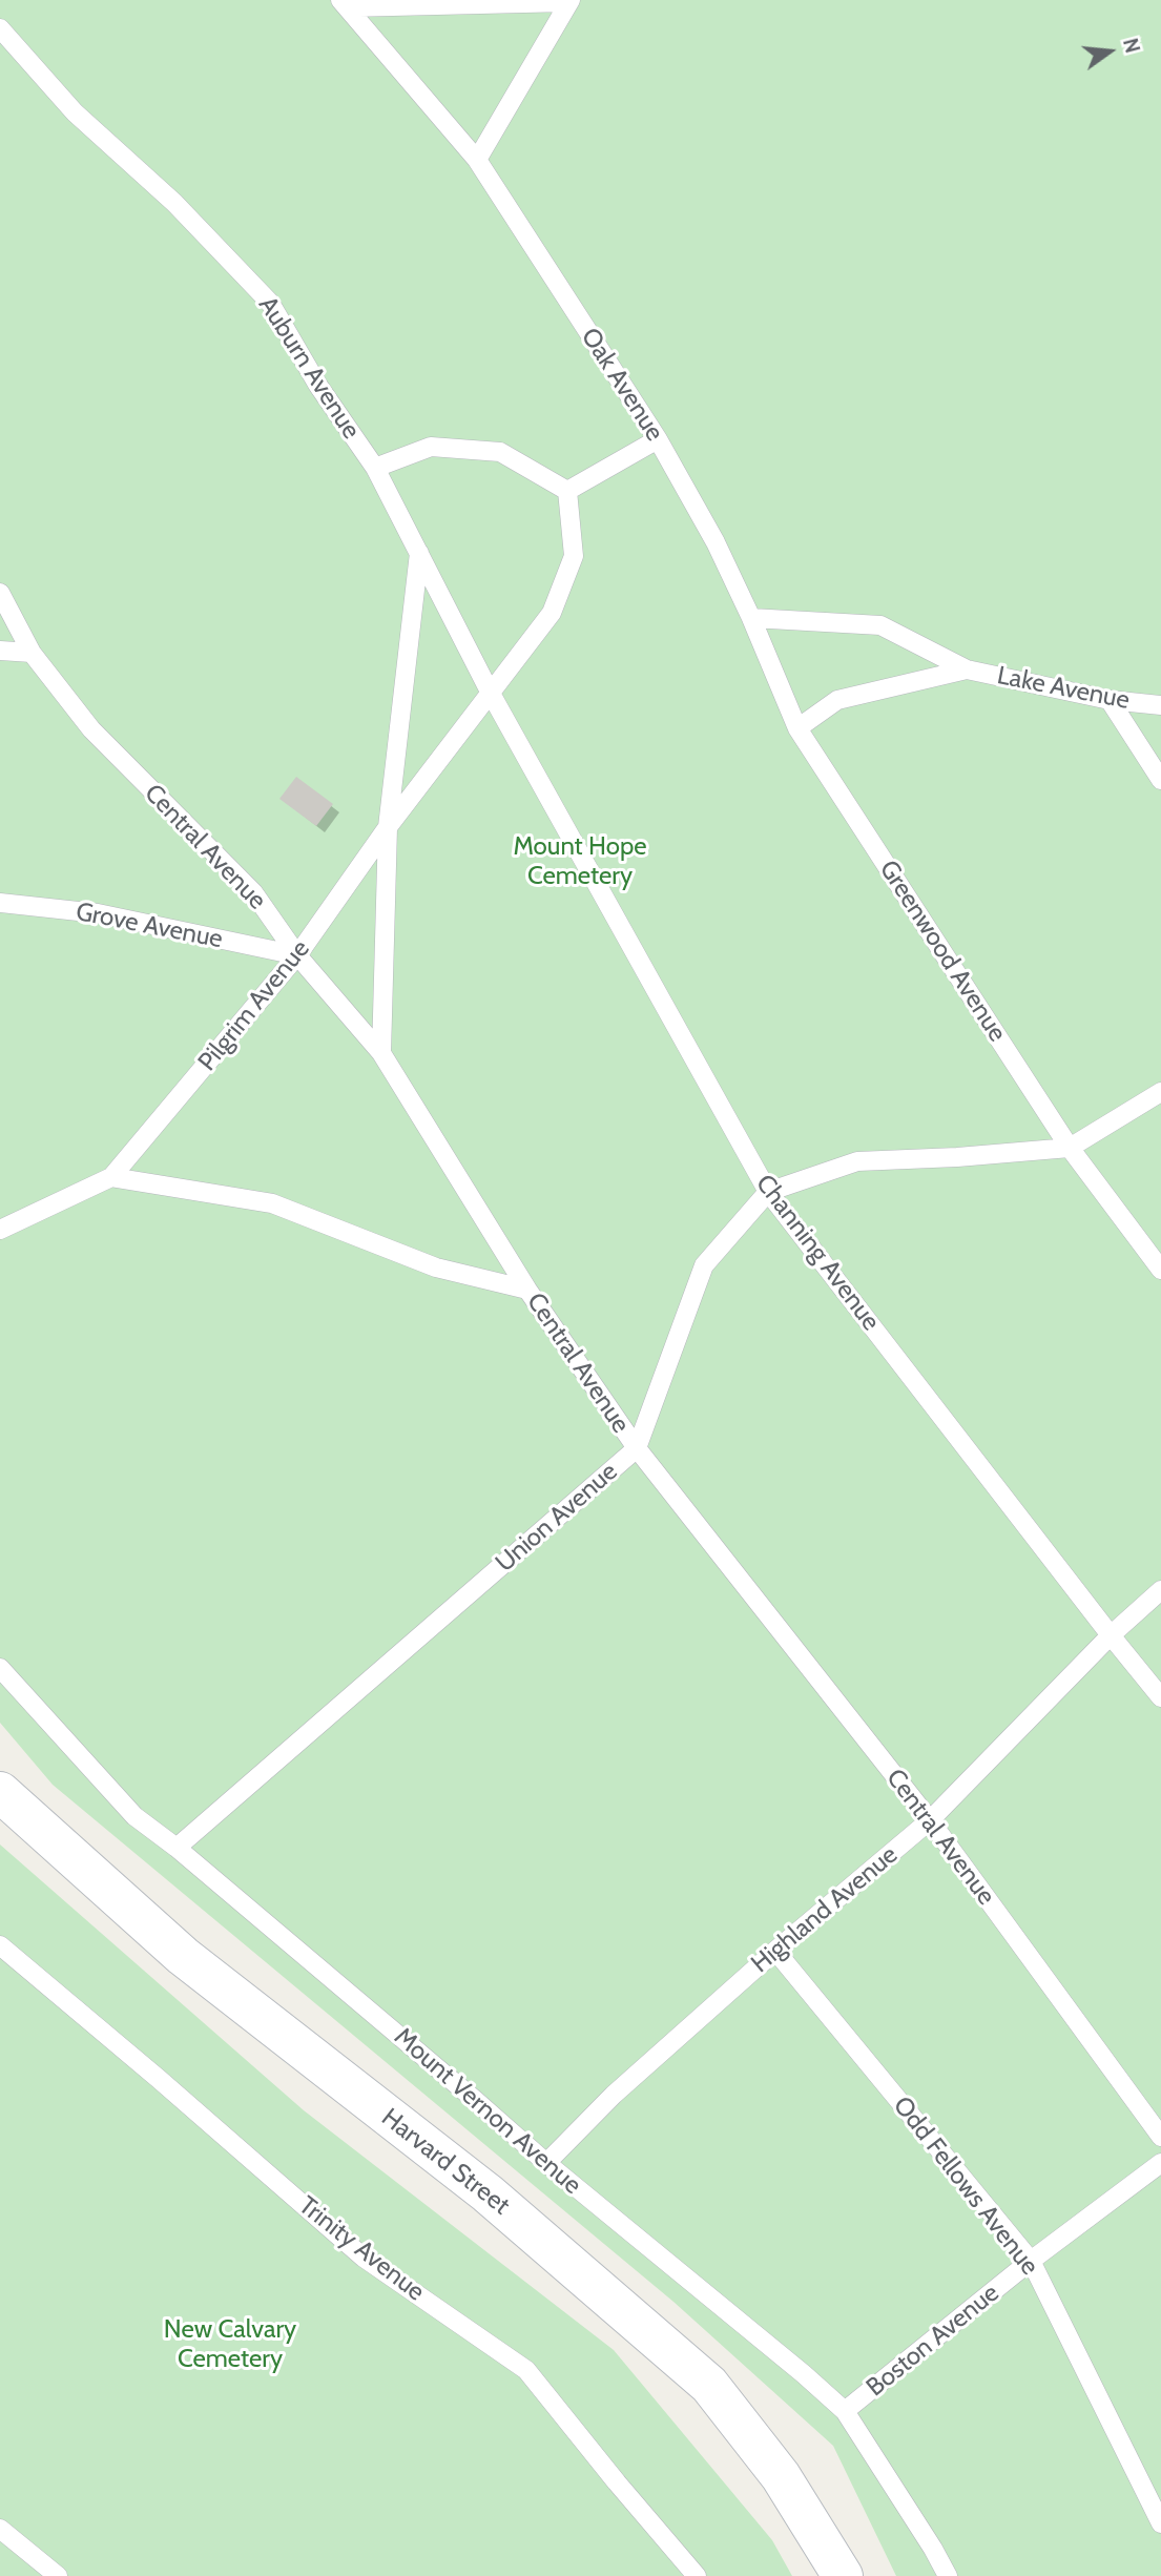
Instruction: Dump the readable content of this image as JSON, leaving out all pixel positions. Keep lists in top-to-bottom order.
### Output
{
  "streets": {
    "main road": ["Harvard Street"],
    "lane": [
      "Auburn Avenue",
      "Oak Avenue",
      "Lake Avenue",
      "Central Avenue",
      "Grove Avenue",
      "Greenwood Avenue",
      "Pilgrim Avenue",
      "Channing Avenue",
      "Union Avenue",
      "Highland Avenue",
      "Mount Vernon Avenue",
      "Odd Fellows Avenue",
      "Trinity Avenue",
      "Boston Avenue"
    ]
  },
  "crossings": [
    ["Auburn Avenue", "Pilgrim Avenue"],
    ["Auburn Avenue", "Channing Avenue"],
    ["Oak Avenue", "Lake Avenue"],
    ["Oak Avenue", "Greenwood Avenue"],
    ["Lake Avenue", "Greenwood Avenue"],
    ["Central Avenue", "Grove Avenue"],
    ["Central Avenue", "Pilgrim Avenue"],
    ["Central Avenue", "Union Avenue"],
    ["Central Avenue", "Highland Avenue"],
    ["Grove Avenue", "Pilgrim Avenue"],
    ["Pilgrim Avenue", "Channing Avenue"],
    ["Channing Avenue", "Union Avenue"],
    ["Channing Avenue", "Highland Avenue"],
    ["Union Avenue", "Mount Vernon Avenue"],
    ["Highland Avenue", "Mount Vernon Avenue"],
    ["Highland Avenue", "Odd Fellows Avenue"],
    ["Mount Vernon Avenue", "Boston Avenue"],
    ["Odd Fellows Avenue", "Boston Avenue"]
  ],
  "parks": ["Mount Hope Cemetery", "New Calvary Cemetery"],
  "north": "right"
}
